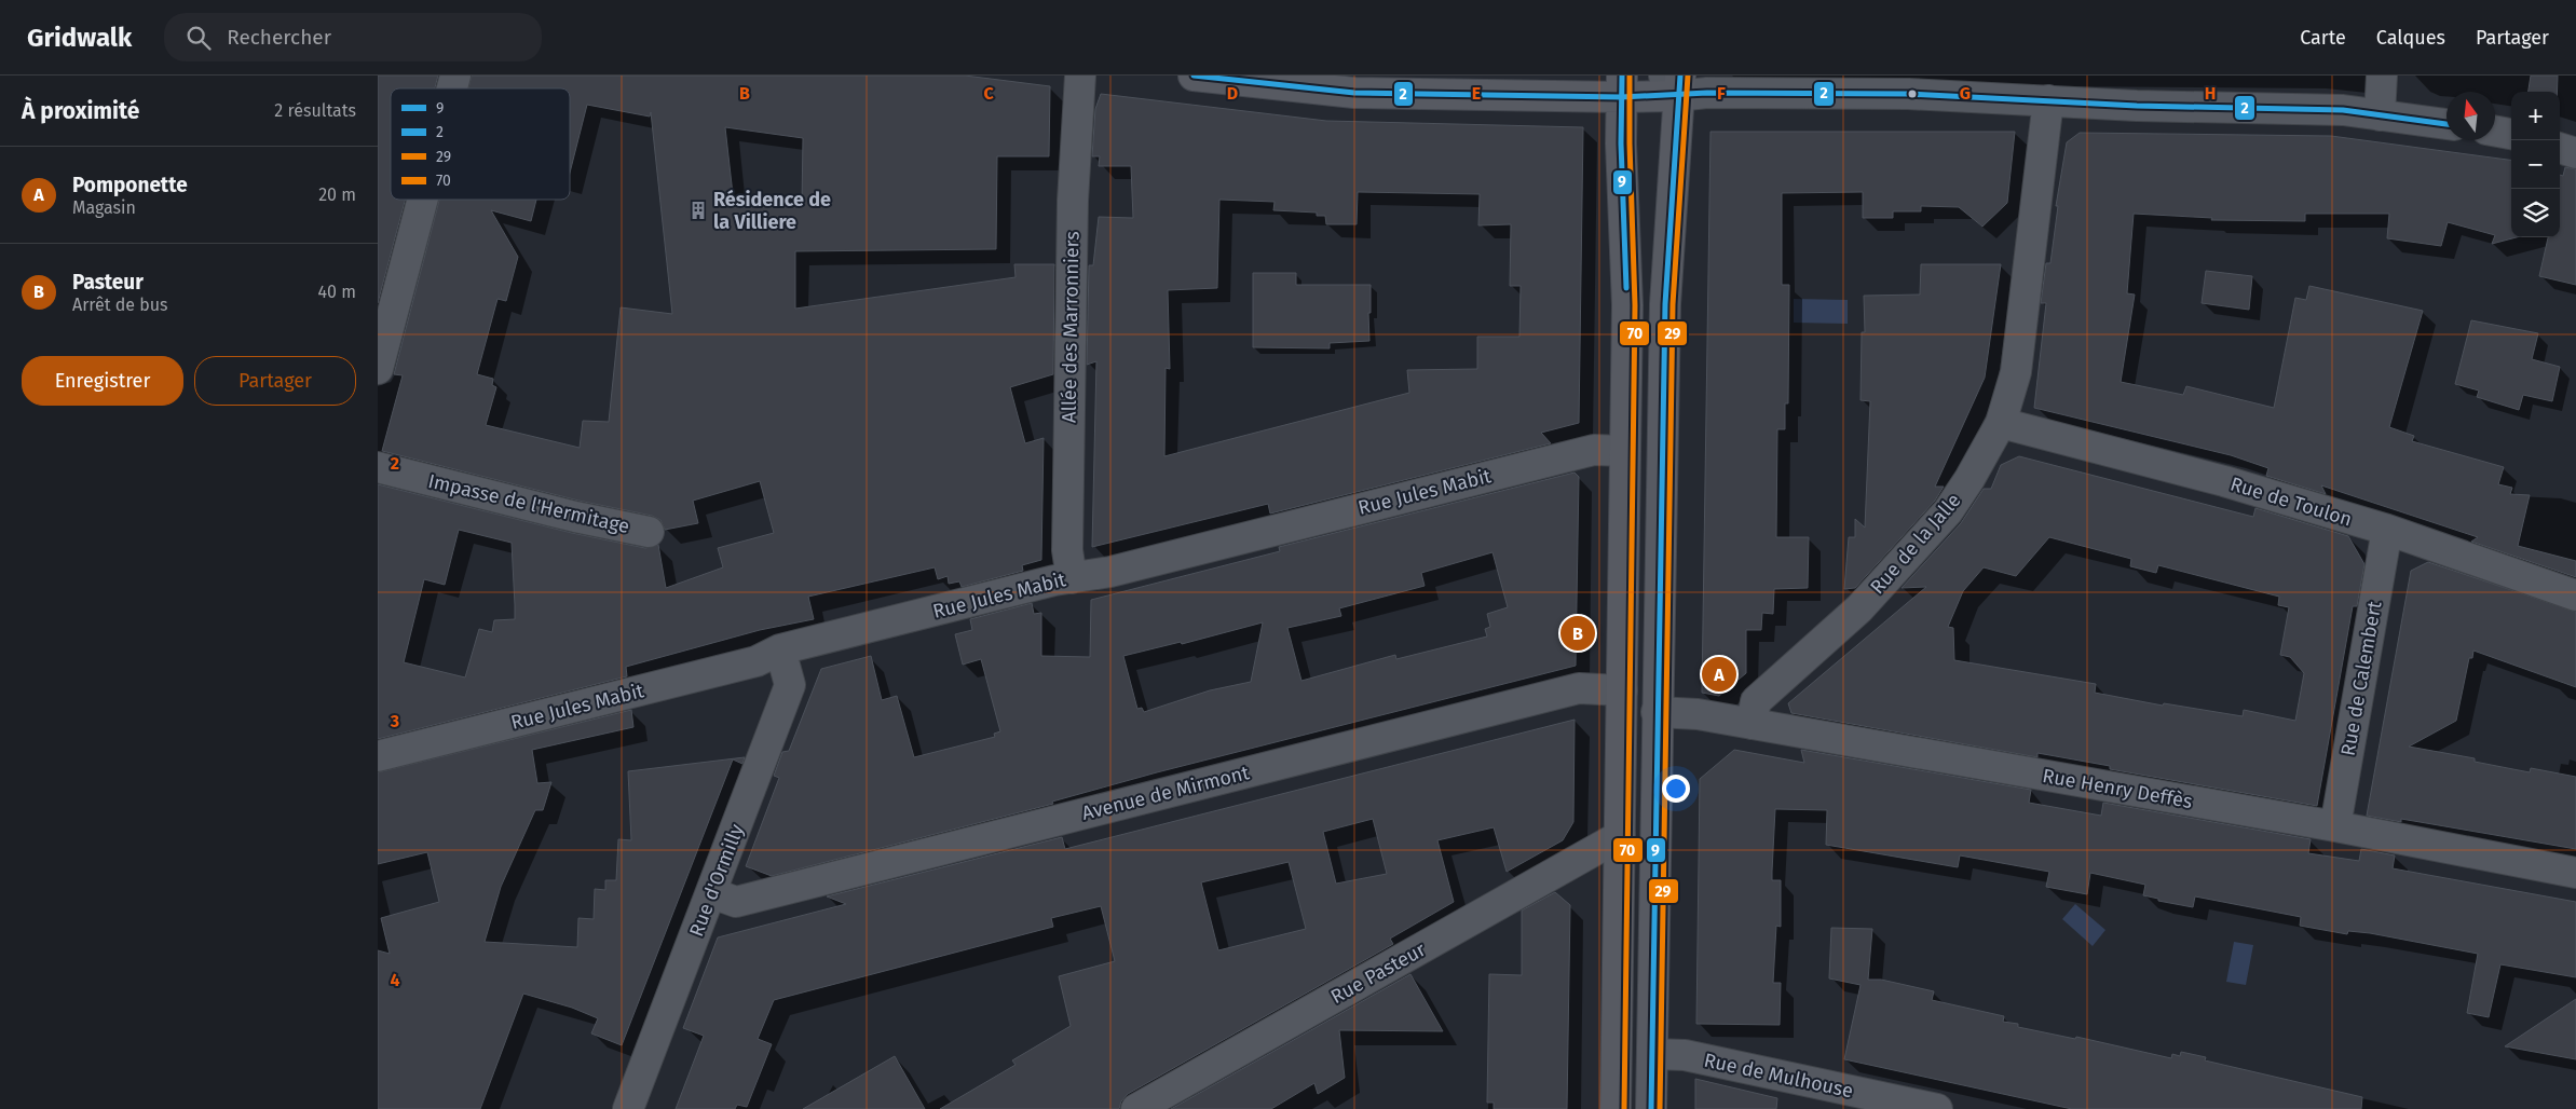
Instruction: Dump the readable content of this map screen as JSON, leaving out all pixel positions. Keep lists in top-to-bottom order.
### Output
{
  "streets": {
    "street": [
      "Allée des Marronniers",
      "Rue Jules Mabit",
      "Rue de Toulon",
      "Impasse de l'Hermitage",
      "Rue de la Jalle",
      "Rue de Calembert",
      "Rue Henry Deffès",
      "Avenue de Mirmont",
      "Rue d'Ormilly",
      "Rue Pasteur",
      "Rue de Mulhouse"
    ]
  },
  "crossings": [
    ["Allée des Marronniers", "Rue Jules Mabit"],
    ["Rue Jules Mabit", "Rue d'Ormilly"],
    ["Rue de Toulon", "Rue de la Jalle"],
    ["Rue de Toulon", "Rue de Calembert"],
    ["Rue de la Jalle", "Rue Henry Deffès"],
    ["Rue de Calembert", "Rue Henry Deffès"],
    ["Avenue de Mirmont", "Rue d'Ormilly"]
  ],
  "places": {
    "building": ["Résidence de la Villiere"]
  },
  "lines": [
    "transit line 9",
    "transit line 2",
    "transit line 29",
    "transit line 70"
  ],
  "legend": [
    "9",
    "2",
    "29",
    "70"
  ],
  "north": "top",
  "page": {
    "header": "Gridwalk",
    "search": "Rechercher",
    "nav": ["Carte", "Calques", "Partager"],
    "heading": ["À proximité", "2 résultats"],
    "map_buttons": ["+", "−"],
    "list": [
      {
        "mark": "A",
        "name": "Pomponette",
        "note": "Magasin",
        "value": "20 m"
      },
      {
        "mark": "B",
        "name": "Pasteur",
        "note": "Arrêt de bus",
        "value": "40 m"
      }
    ],
    "buttons": ["Enregistrer", "Partager"],
    "pins": ["B", "A"]
  },
  "grid": {
    "columns": [
      "B",
      "C",
      "D",
      "E",
      "F",
      "G",
      "H"
    ],
    "rows": ["2", "3", "4"]
  }
}
